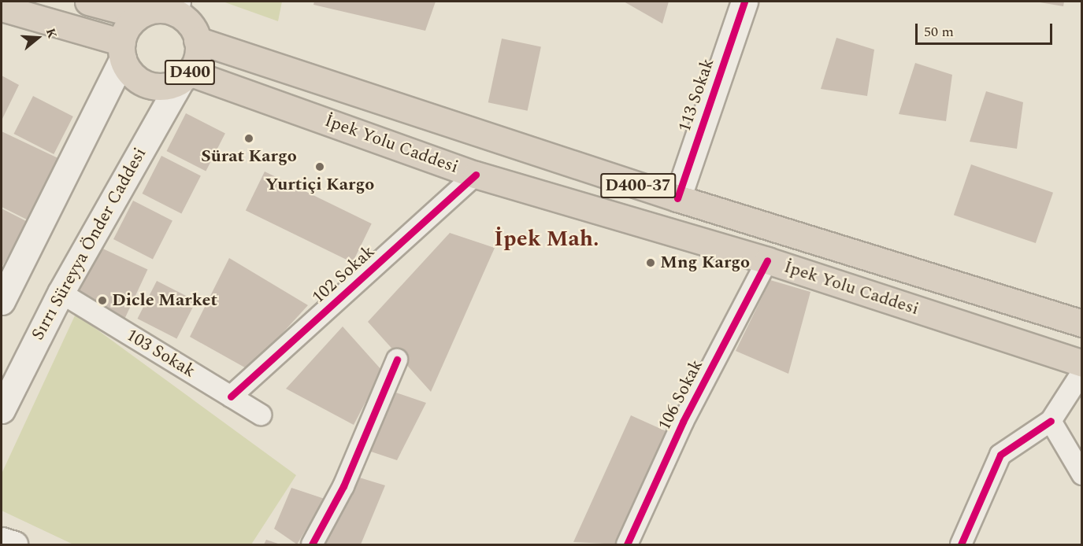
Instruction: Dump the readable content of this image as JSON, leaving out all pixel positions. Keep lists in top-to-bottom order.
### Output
{
  "streets": {
    "highway": ["D400", "İpek Yolu Caddesi", "D400-37"],
    "main road": ["113 Sokak", "Sırrı Süreyya Önder Caddesi"],
    "street": ["102 Sokak", "103 Sokak", "106 Sokak"]
  },
  "crossings": [
    ["D400", "İpek Yolu Caddesi"],
    ["D400", "Sırrı Süreyya Önder Caddesi"],
    ["113 Sokak", "İpek Yolu Caddesi"],
    ["İpek Yolu Caddesi", "Sırrı Süreyya Önder Caddesi"],
    ["İpek Yolu Caddesi", "102 Sokak"],
    ["İpek Yolu Caddesi", "106 Sokak"],
    ["Sırrı Süreyya Önder Caddesi", "103 Sokak"],
    ["102 Sokak", "103 Sokak"]
  ],
  "districts": ["İpek Mah."],
  "places": [
    "Sürat Kargo",
    "Yurtiçi Kargo",
    "Mng Kargo",
    "Dicle Market"
  ],
  "scale_bar": "50 m",
  "north": "right"
}
